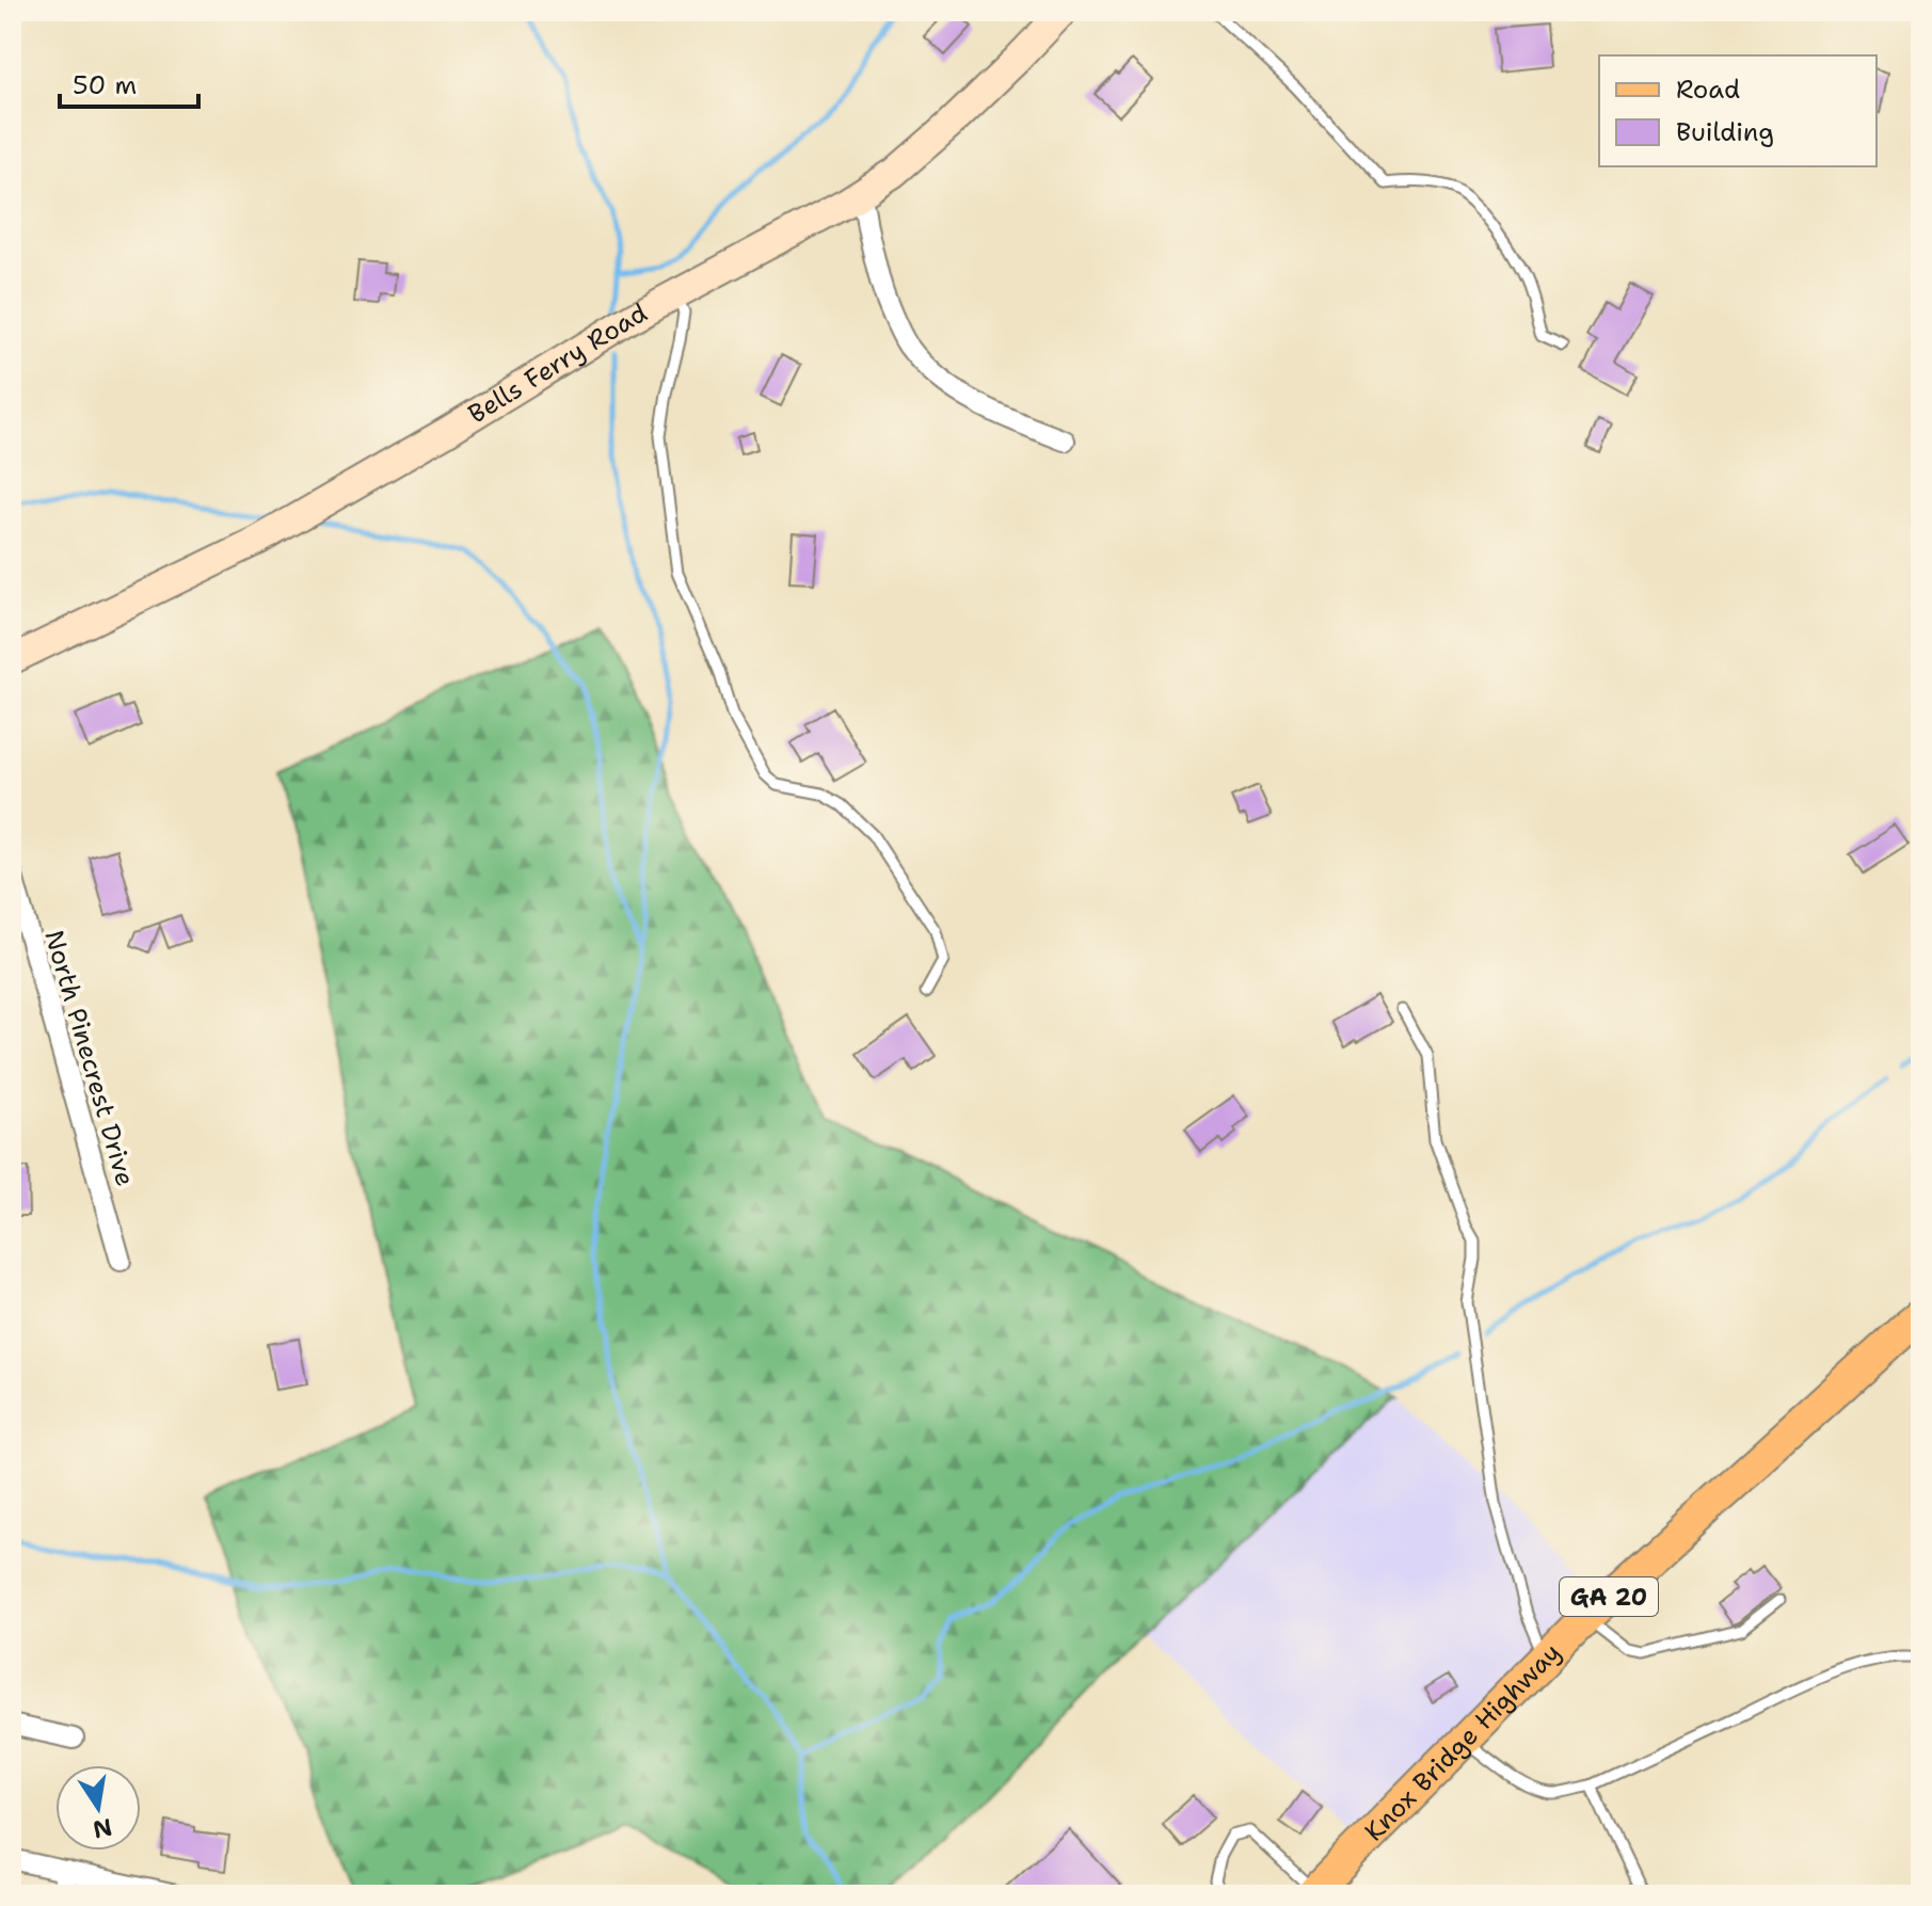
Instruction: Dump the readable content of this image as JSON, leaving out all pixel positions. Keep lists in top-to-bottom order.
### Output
{
  "streets": {
    "main road": ["Bells Ferry Road", "GA 20", "Knox Bridge Highway"],
    "street": ["North Pinecrest Drive"]
  },
  "legend": ["Road", "Building"],
  "scale_bar": "50 m",
  "north": "bottom"
}
